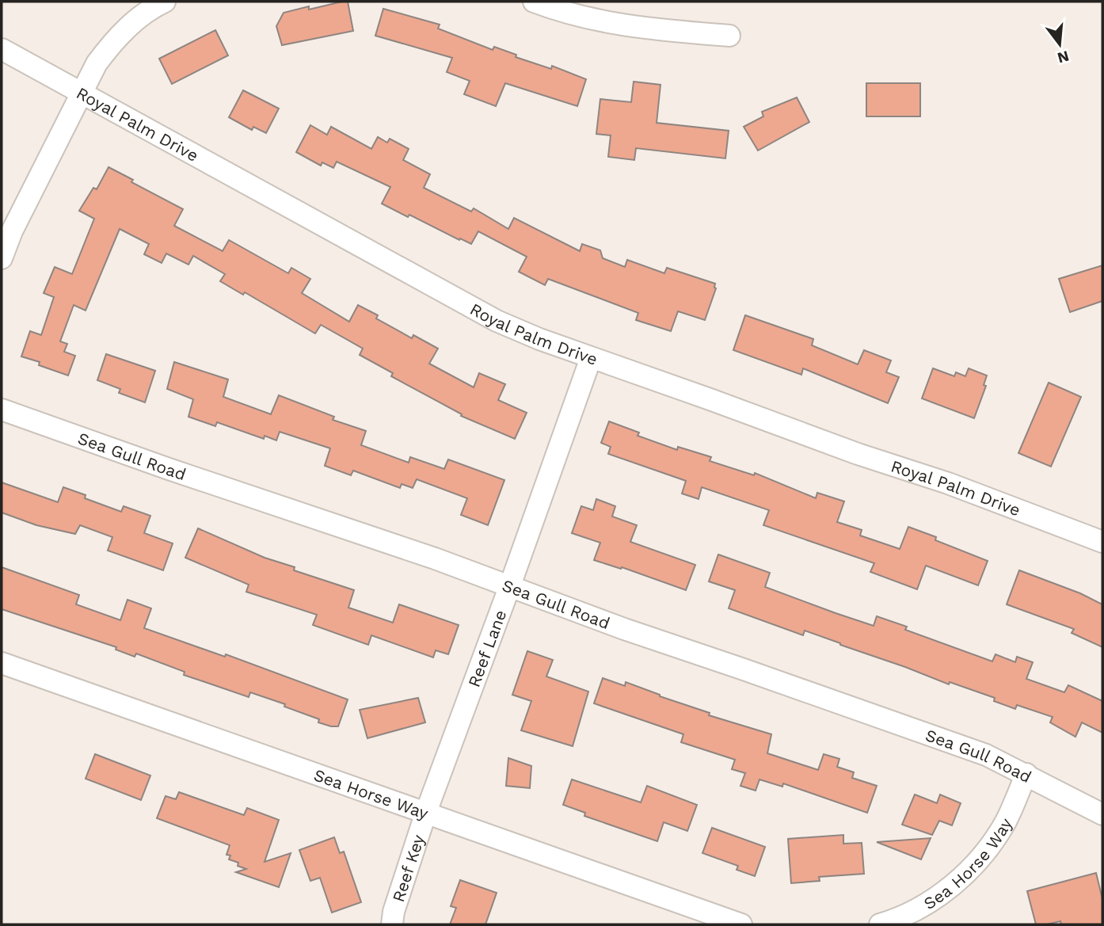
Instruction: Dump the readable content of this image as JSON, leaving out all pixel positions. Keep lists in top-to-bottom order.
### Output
{
  "streets": {
    "street": [
      "Royal Palm Drive",
      "Sea Gull Road",
      "Reef Lane",
      "Sea Horse Way",
      "Reef Key"
    ]
  },
  "crossings": [
    ["Royal Palm Drive", "Reef Lane"],
    ["Sea Gull Road", "Reef Lane"],
    ["Sea Gull Road", "Sea Horse Way"],
    ["Reef Lane", "Sea Horse Way"],
    ["Reef Lane", "Reef Key"],
    ["Sea Horse Way", "Reef Key"]
  ],
  "north": "bottom"
}
